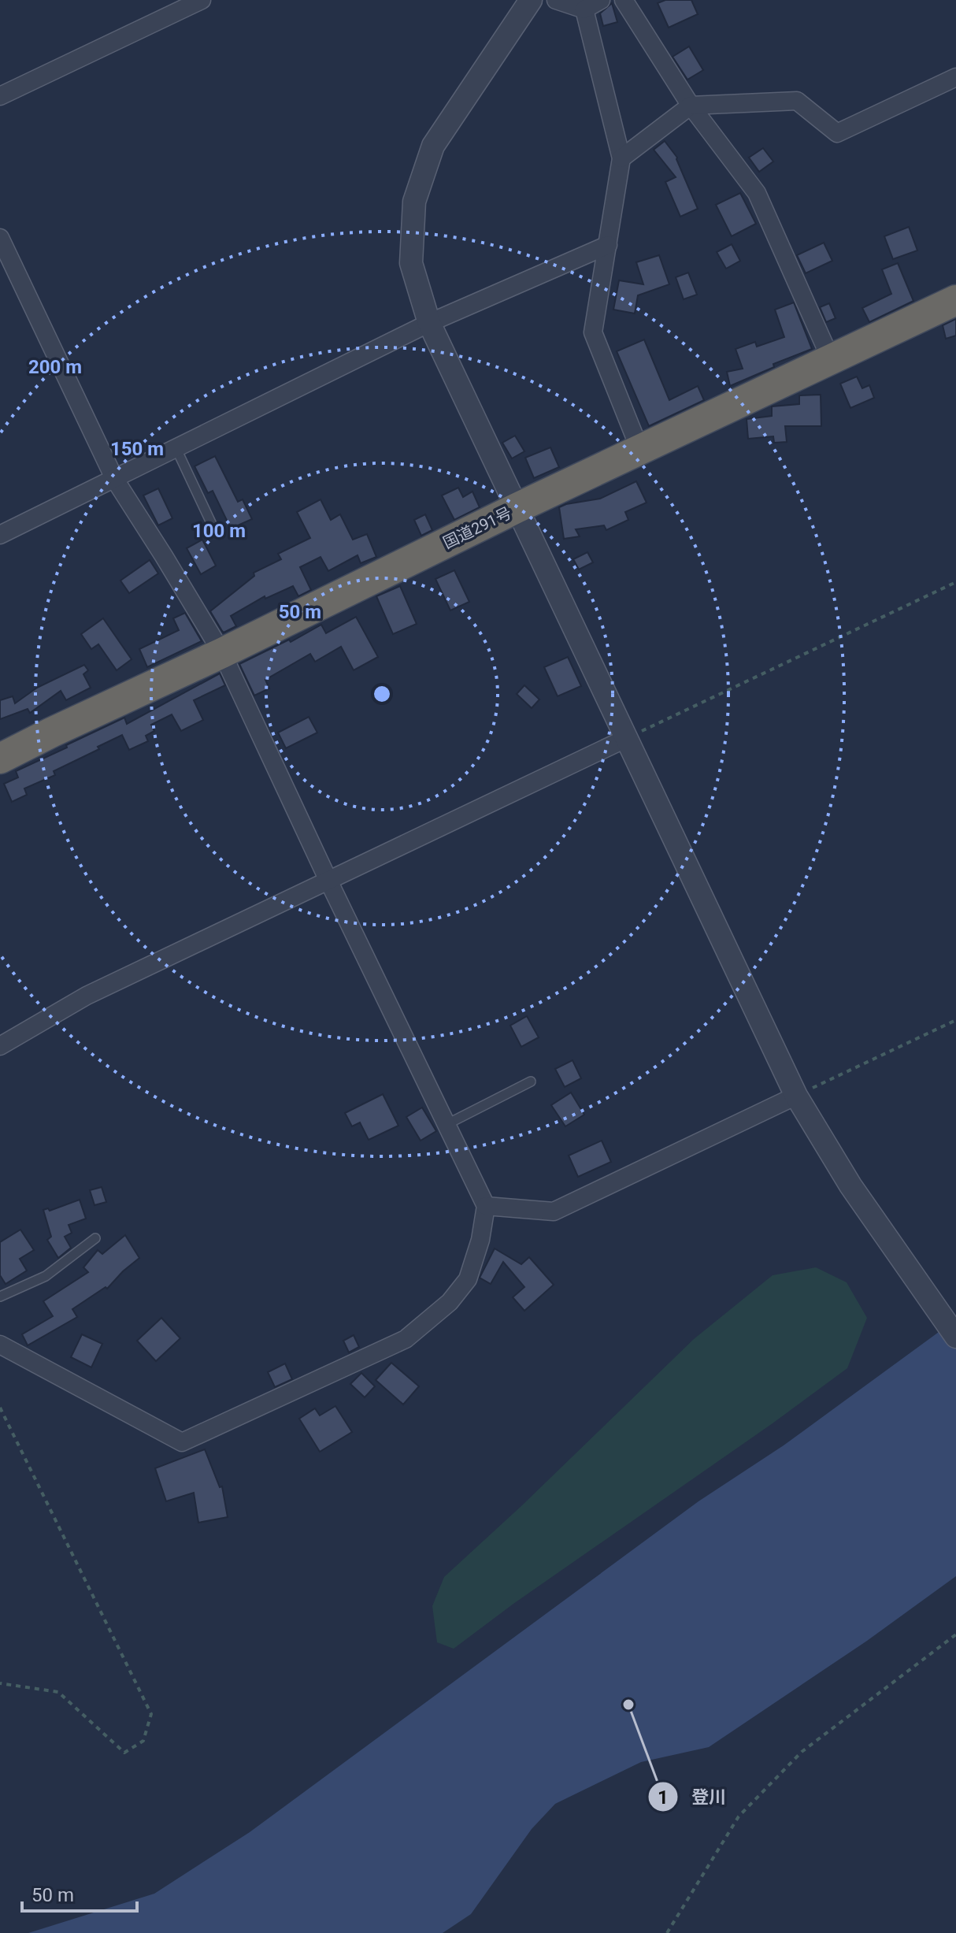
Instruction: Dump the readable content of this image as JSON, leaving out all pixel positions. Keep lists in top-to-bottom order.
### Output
{
  "streets": {
    "highway": ["国道291号"]
  },
  "places": ["登川"],
  "scale_bar": "50 m",
  "rings": [
    "200 m",
    "150 m",
    "100 m",
    "50 m"
  ]
}
